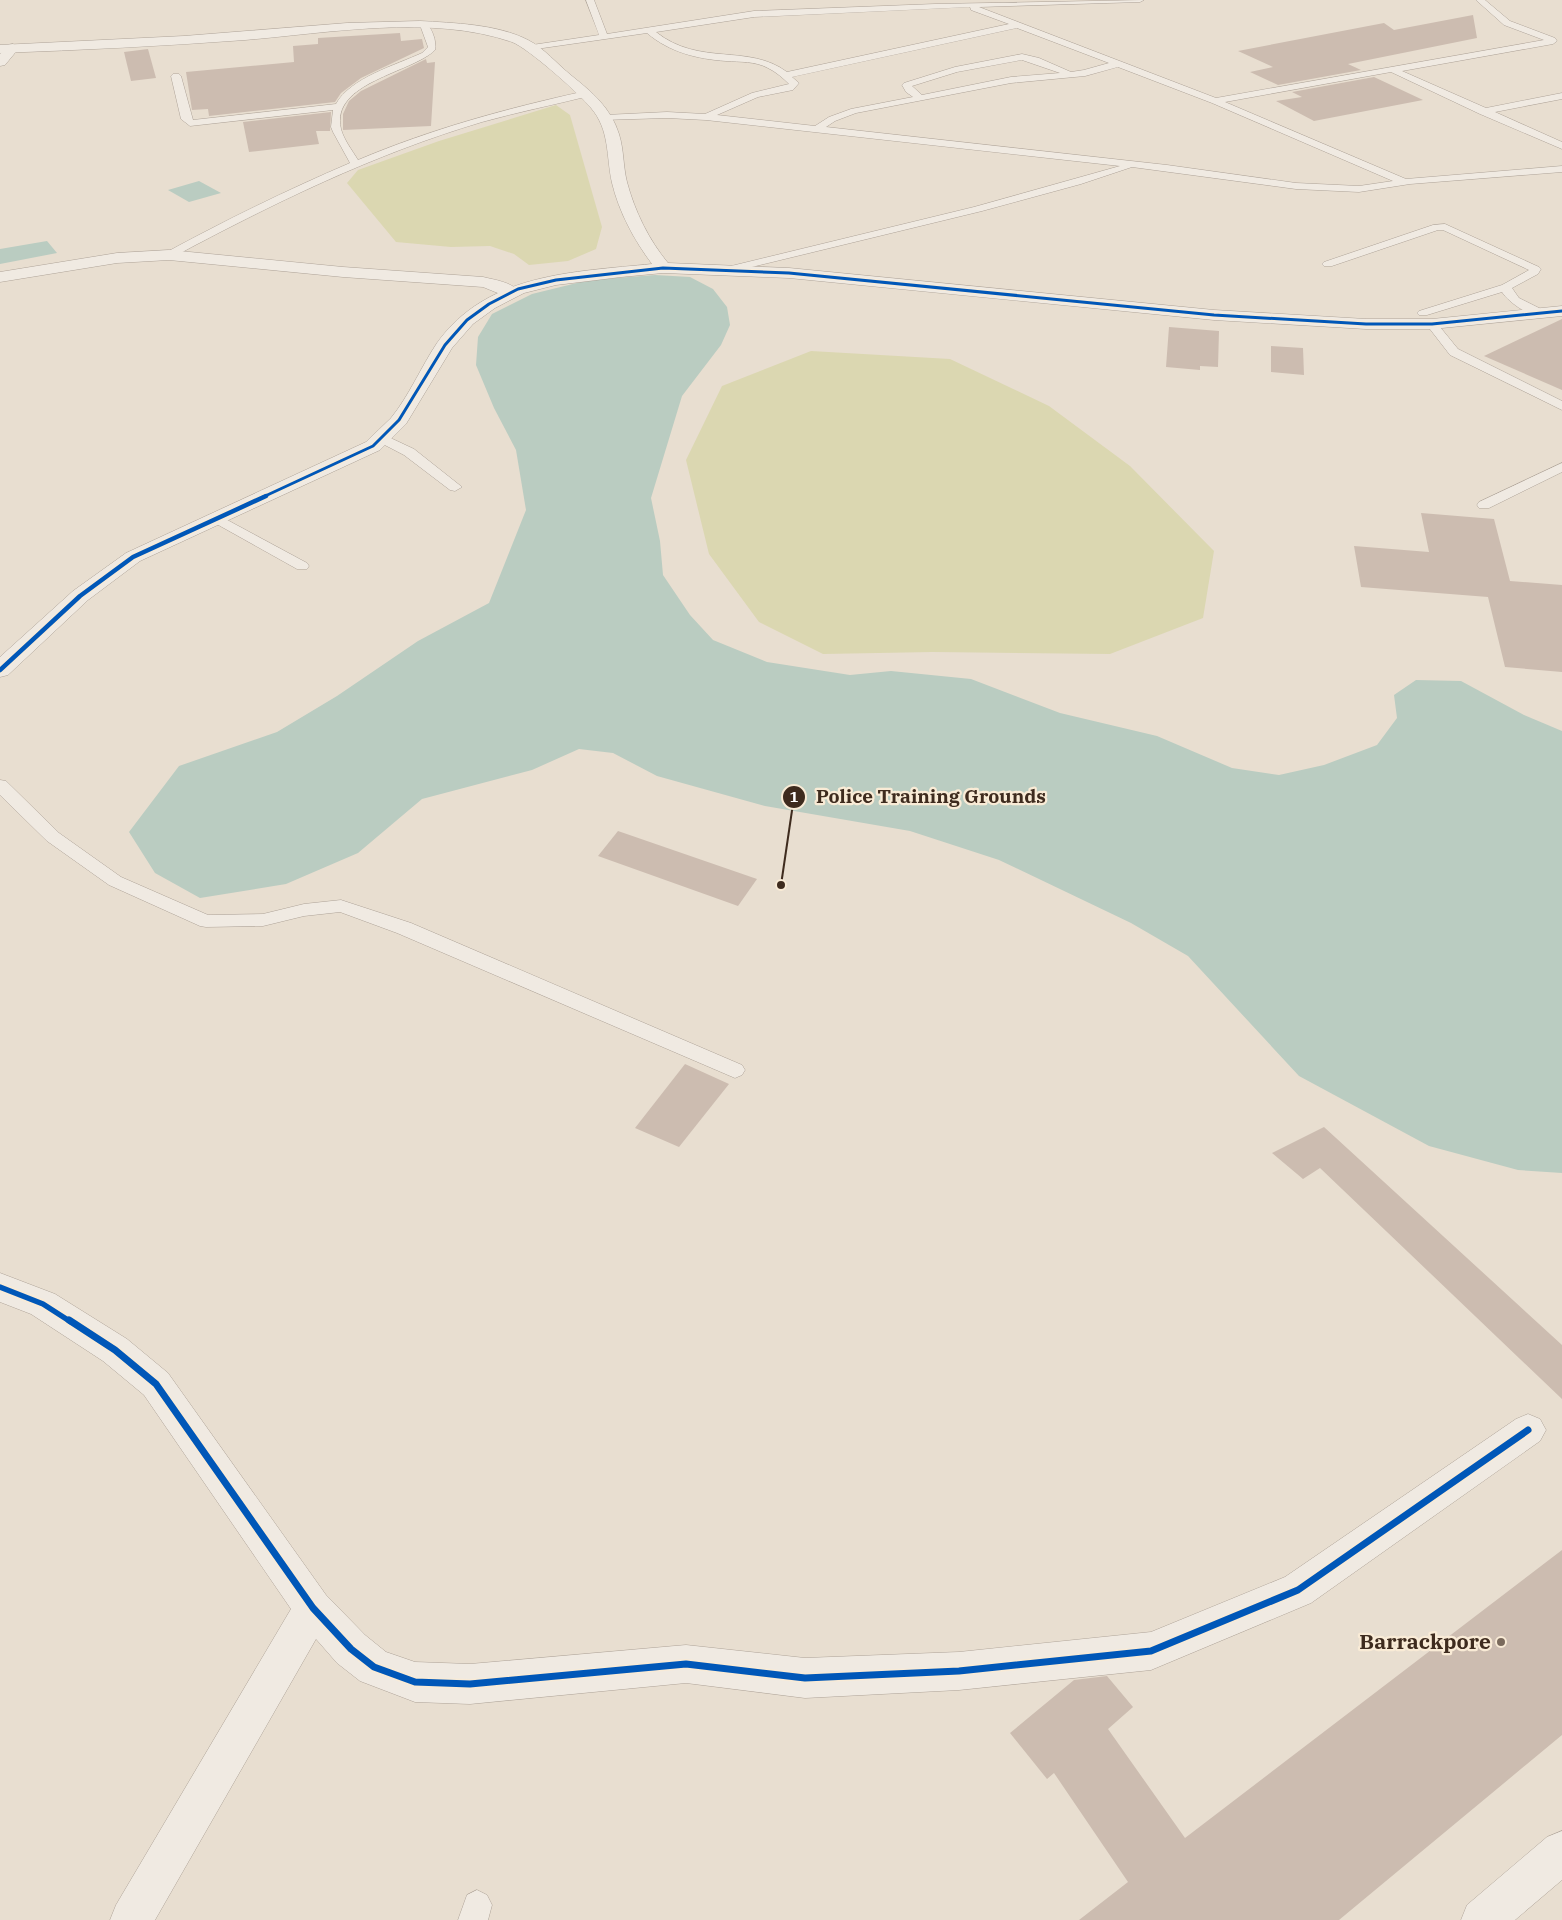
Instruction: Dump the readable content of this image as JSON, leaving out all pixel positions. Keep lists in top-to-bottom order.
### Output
{
  "places": ["Police Training Grounds", "Barrackpore"]
}
